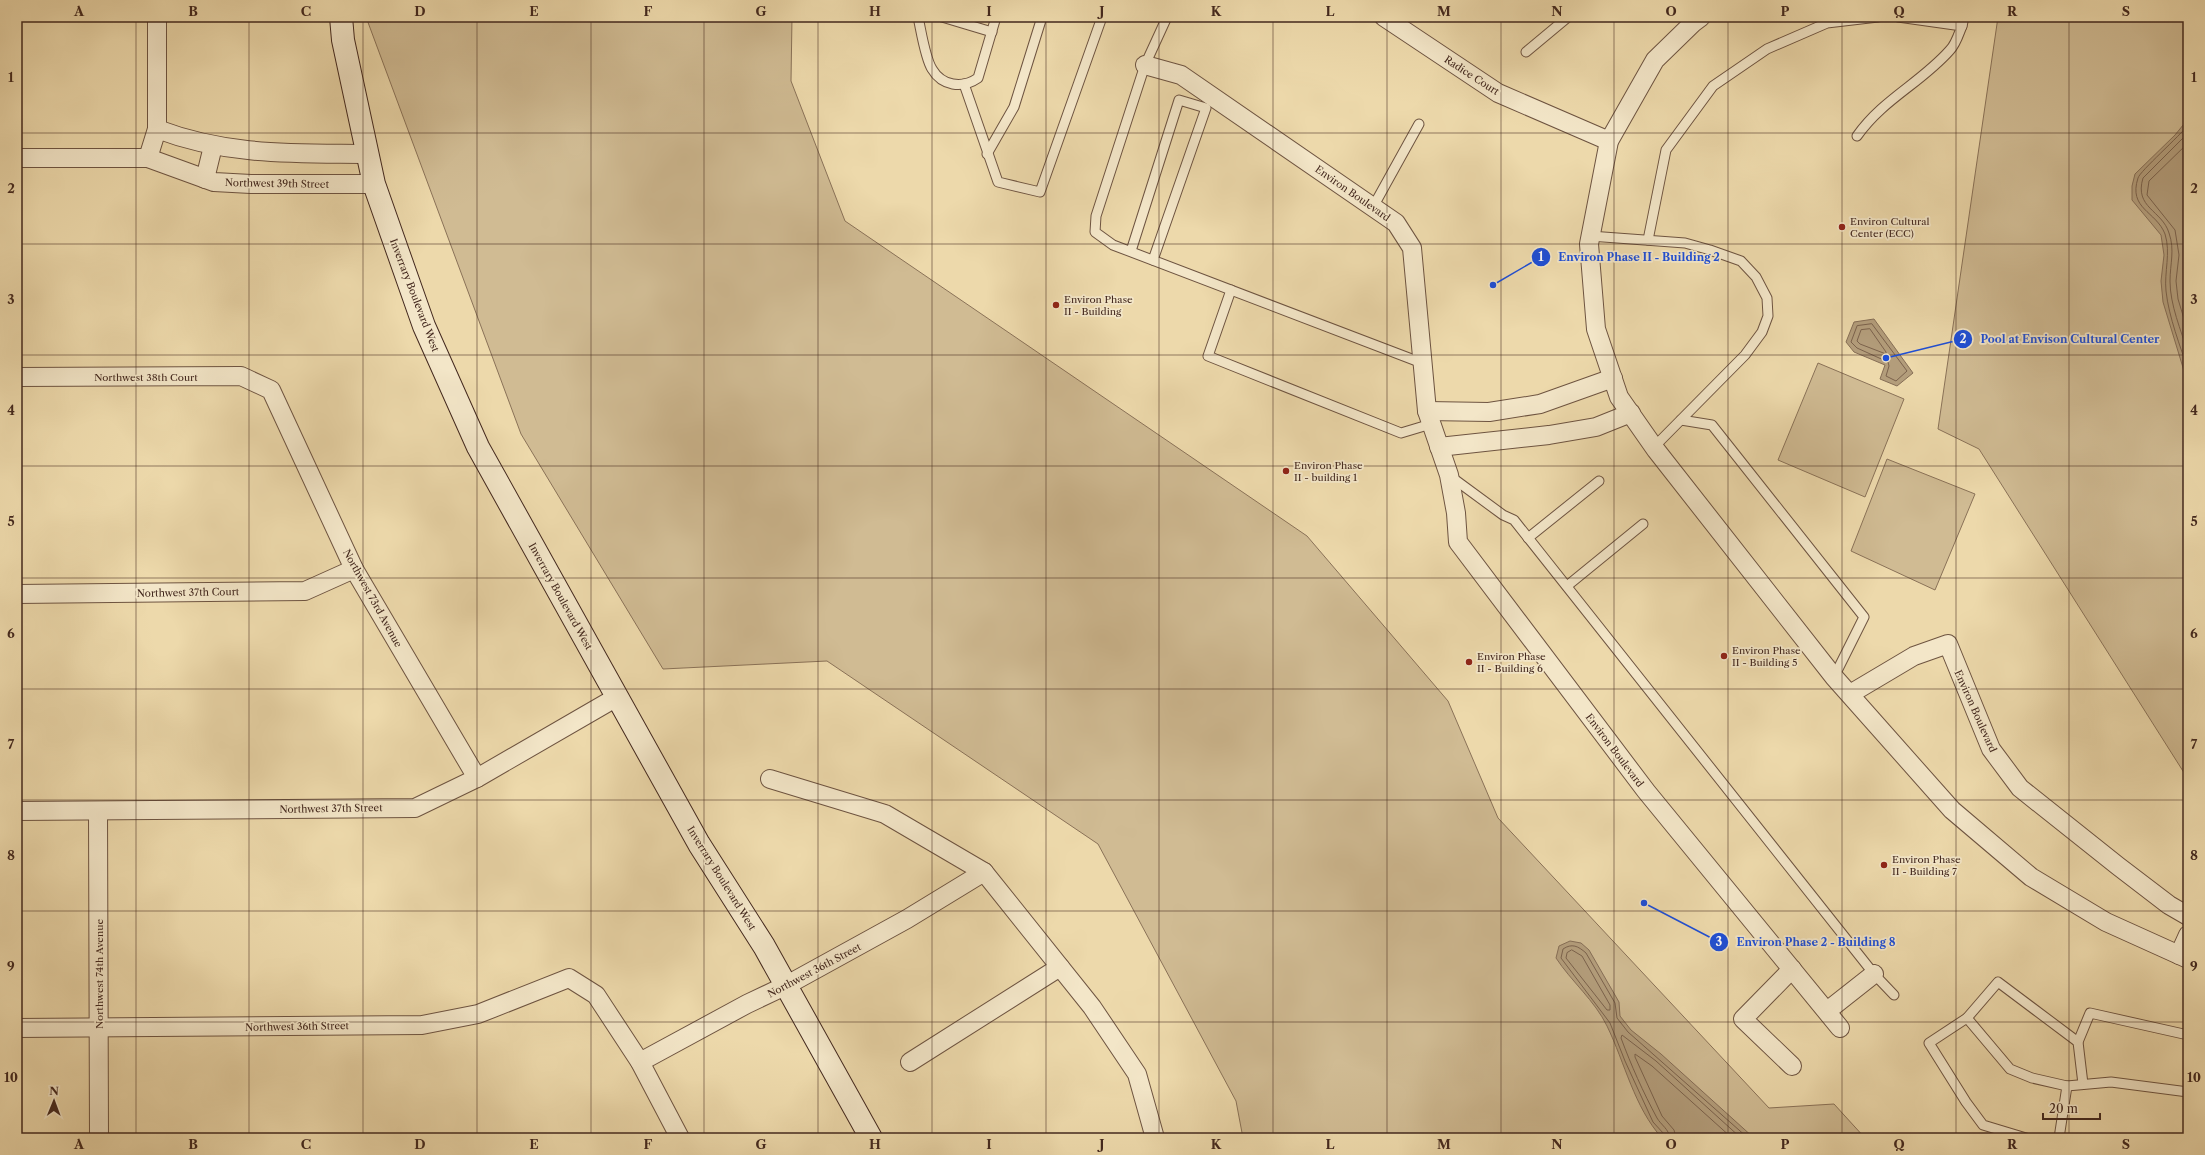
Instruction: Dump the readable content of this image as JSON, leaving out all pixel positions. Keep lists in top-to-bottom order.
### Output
{
  "streets": {
    "street": [
      "Radice Court",
      "Northwest 39th Street",
      "Environ Boulevard",
      "Inverrary Boulevard West",
      "Northwest 38th Court",
      "Northwest 37th Court",
      "Northwest 73rd Avenue",
      "Northwest 37th Street",
      "Northwest 36th Street",
      "Northwest 74th Avenue"
    ]
  },
  "crossings": [
    ["Northwest 39th Street", "Inverrary Boulevard West"],
    ["Inverrary Boulevard West", "Northwest 37th Street"],
    ["Inverrary Boulevard West", "Northwest 36th Street"],
    ["Northwest 38th Court", "Northwest 73rd Avenue"],
    ["Northwest 37th Court", "Northwest 73rd Avenue"],
    ["Northwest 73rd Avenue", "Northwest 37th Street"],
    ["Northwest 37th Street", "Northwest 74th Avenue"],
    ["Northwest 36th Street", "Northwest 74th Avenue"]
  ],
  "places": [
    "Environ Cultural Center (ECC)",
    "Environ Phase II - Building 2",
    "Environ Phase II - Building",
    "Pool at Envison Cultural Center",
    "Environ Phase II - building 1",
    "Environ Phase II - Building 5",
    "Environ Phase II - Building 6",
    "Environ Phase II - Building 7",
    "Environ Phase 2 - Building 8"
  ],
  "scale_bar": "20 m",
  "north": "top",
  "grid": {
    "columns": [
      "A",
      "B",
      "C",
      "D",
      "E",
      "F",
      "G",
      "H",
      "I",
      "J",
      "K",
      "L",
      "M",
      "N",
      "O",
      "P",
      "Q",
      "R",
      "S"
    ],
    "rows": [
      "1",
      "2",
      "3",
      "4",
      "5",
      "6",
      "7",
      "8",
      "9",
      "10"
    ]
  }
}
